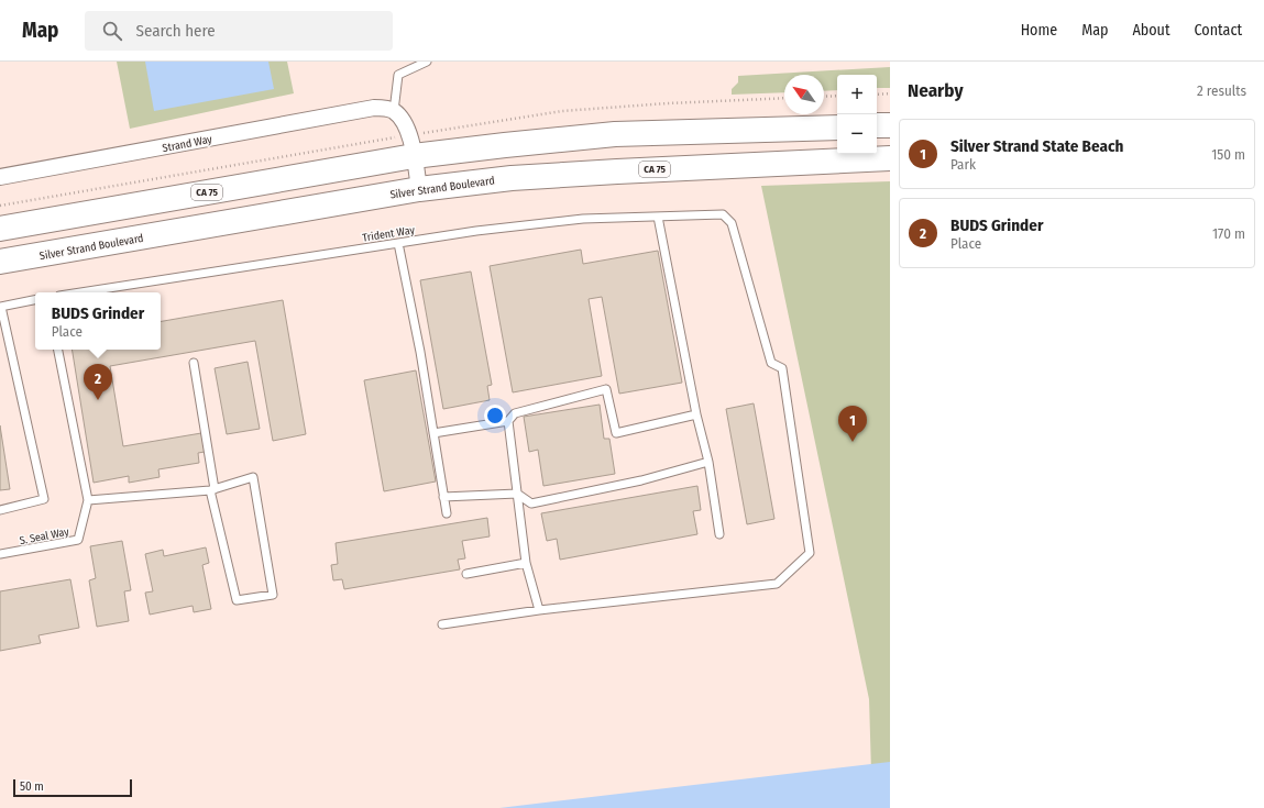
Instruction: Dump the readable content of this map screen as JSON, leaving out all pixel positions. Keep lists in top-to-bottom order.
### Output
{
  "streets": {
    "highway": ["CA 75", "Silver Strand Boulevard"],
    "street": ["Strand Way"],
    "lane": ["Trident Way", "S. Seal Way"]
  },
  "scale_bar": "50 m",
  "north": "top left",
  "page": {
    "header": "Map",
    "search": "Search here",
    "nav": [
      "Home",
      "Map",
      "About",
      "Contact"
    ],
    "heading": ["Nearby", "2 results"],
    "map_buttons": ["+", "−"],
    "list": [
      {
        "mark": "1",
        "name": "Silver Strand State Beach",
        "note": "Park",
        "value": "150 m"
      },
      {
        "mark": "2",
        "name": "BUDS Grinder",
        "note": "Place",
        "value": "170 m"
      }
    ],
    "popup": ["BUDS Grinder", "Place"],
    "pins": ["2", "1"],
    "scale": "50 m"
  }
}
